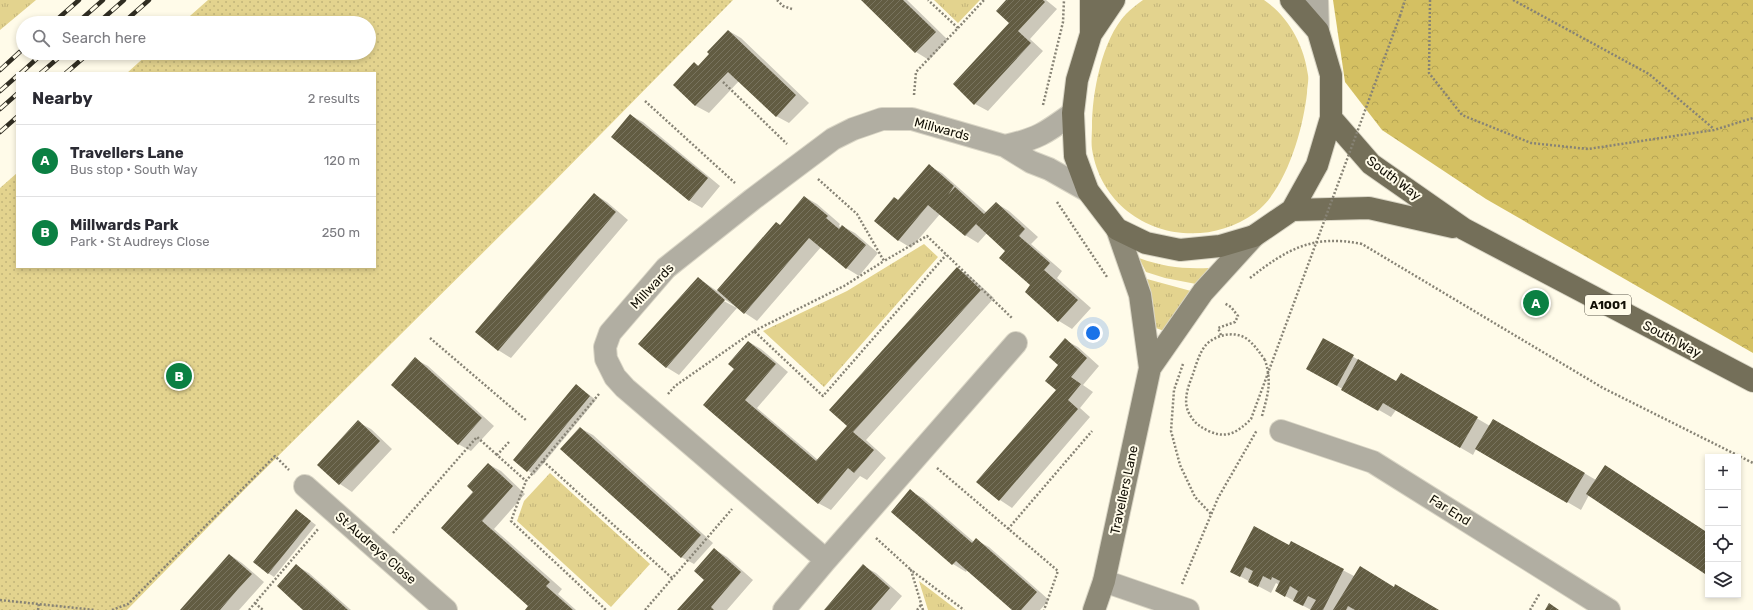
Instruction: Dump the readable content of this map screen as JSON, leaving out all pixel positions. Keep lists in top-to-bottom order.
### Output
{
  "streets": {
    "main road": ["South Way", "A1001"],
    "street": [
      "Millwards",
      "Travellers Lane",
      "Far End",
      "St Audreys Close"
    ]
  },
  "page": {
    "search": "Search here",
    "heading": ["Nearby", "2 results"],
    "list": [
      {
        "mark": "A",
        "name": "Travellers Lane",
        "note": "Bus stop · South Way",
        "value": "120 m"
      },
      {
        "mark": "B",
        "name": "Millwards Park",
        "note": "Park · St Audreys Close",
        "value": "250 m"
      }
    ],
    "pins": ["A", "B"],
    "map_buttons": ["+", "−"]
  }
}
